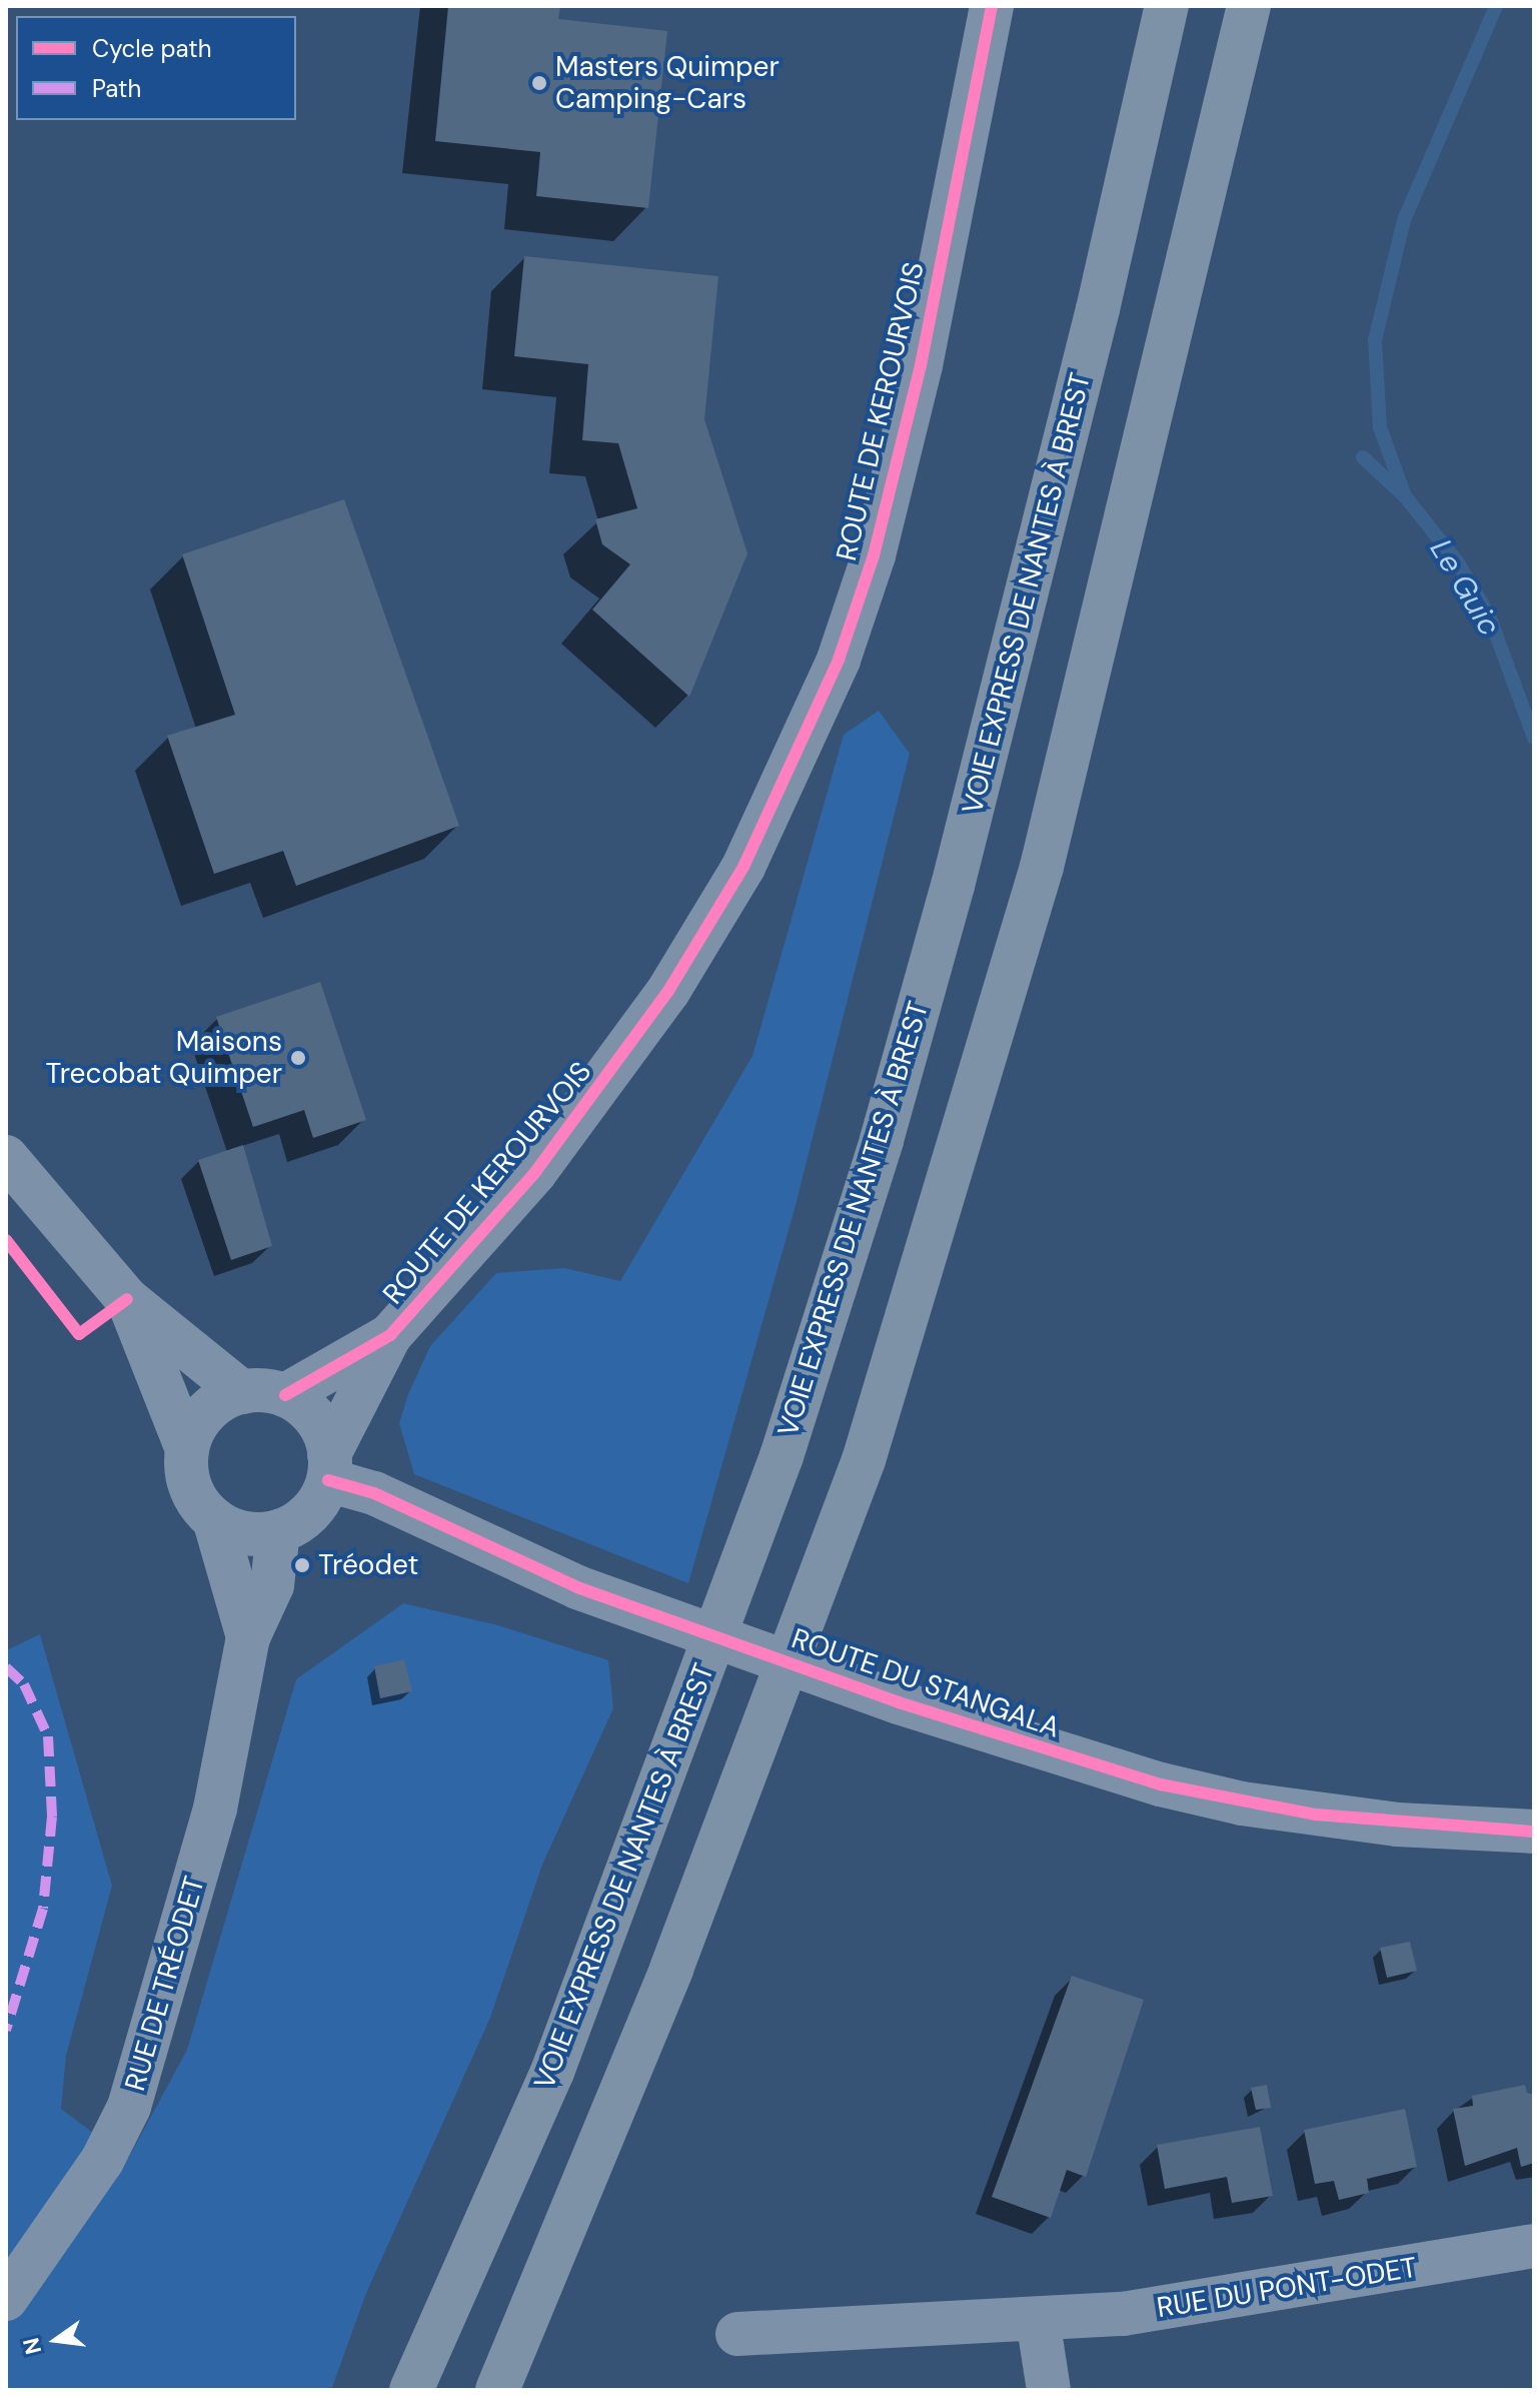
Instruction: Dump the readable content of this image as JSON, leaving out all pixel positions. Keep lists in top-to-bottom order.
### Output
{
  "streets": {
    "highway": ["VOIE EXPRESS DE NANTES À BREST"],
    "street": [
      "ROUTE DE KEROURVOIS",
      "ROUTE DU STANGALA",
      "RUE DE TRÉODET",
      "RUE DU PONT-ODET"
    ]
  },
  "crossings": [
    ["ROUTE DE KEROURVOIS", "ROUTE DU STANGALA"],
    ["ROUTE DE KEROURVOIS", "RUE DE TRÉODET"],
    ["ROUTE DU STANGALA", "RUE DE TRÉODET"]
  ],
  "water": ["Le Guic"],
  "places": ["Masters Quimper Camping-Cars", "Maisons Trecobat Quimper", "Tréodet"],
  "legend": ["Cycle path", "Path"],
  "north": "left"
}
